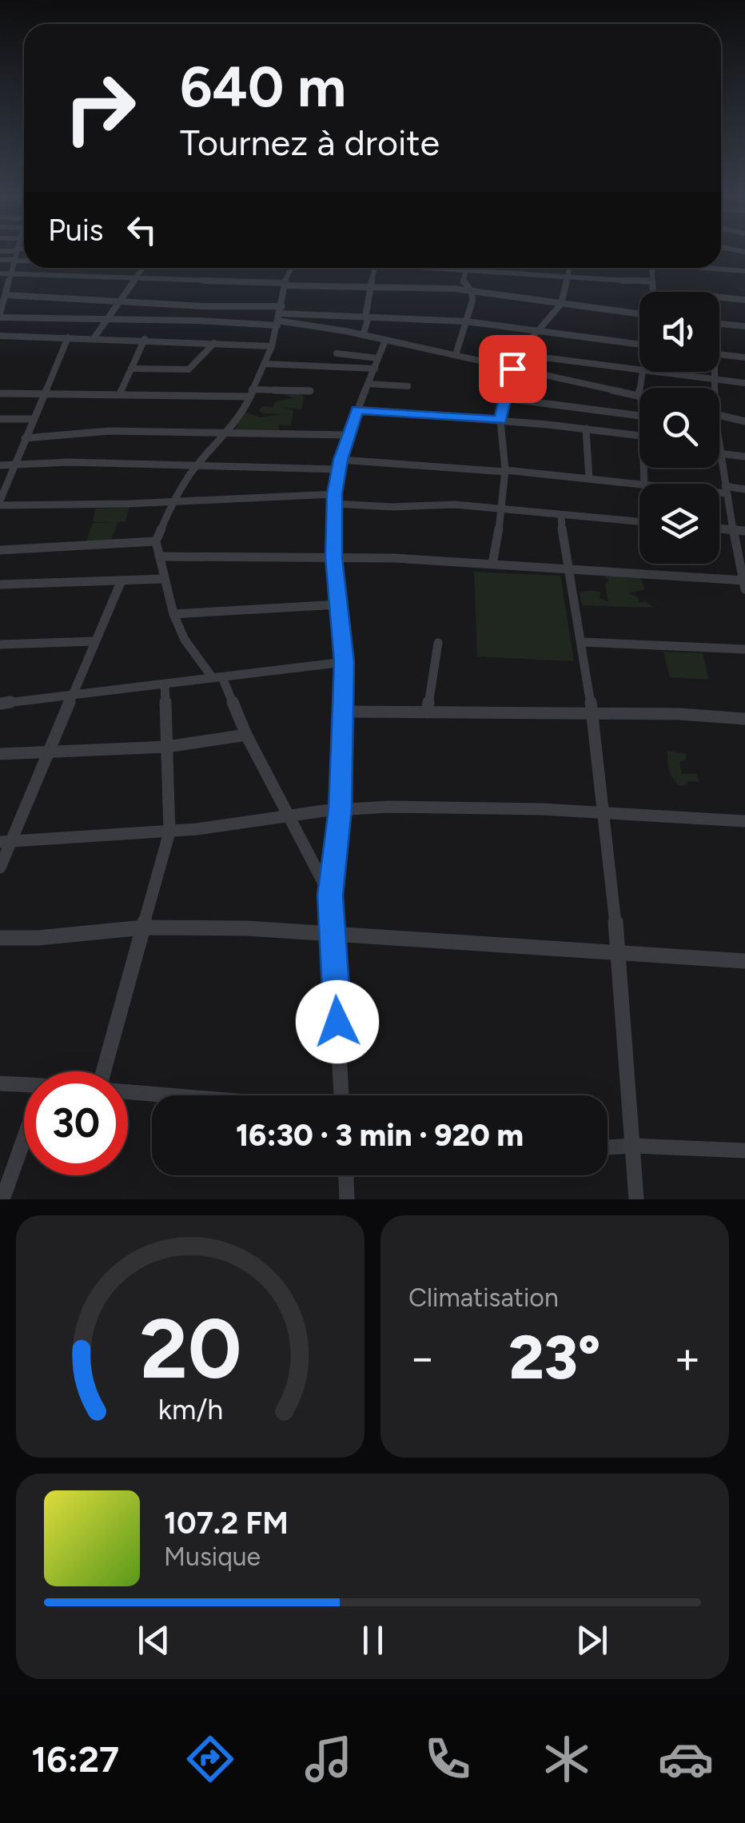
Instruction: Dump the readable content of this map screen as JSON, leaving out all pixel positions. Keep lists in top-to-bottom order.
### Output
{
  "page": {
    "turn": ["640 m", "Tournez à droite"],
    "then": "Puis",
    "limit": "30",
    "trip": "16:30 · 3 min · 920 m",
    "tile": "Climatisation",
    "heat": ["−", "23°", "+"],
    "song": ["107.2 FM", "Musique"],
    "tabs": "16:27",
    "gauge": ["20", "km/h"]
  }
}
